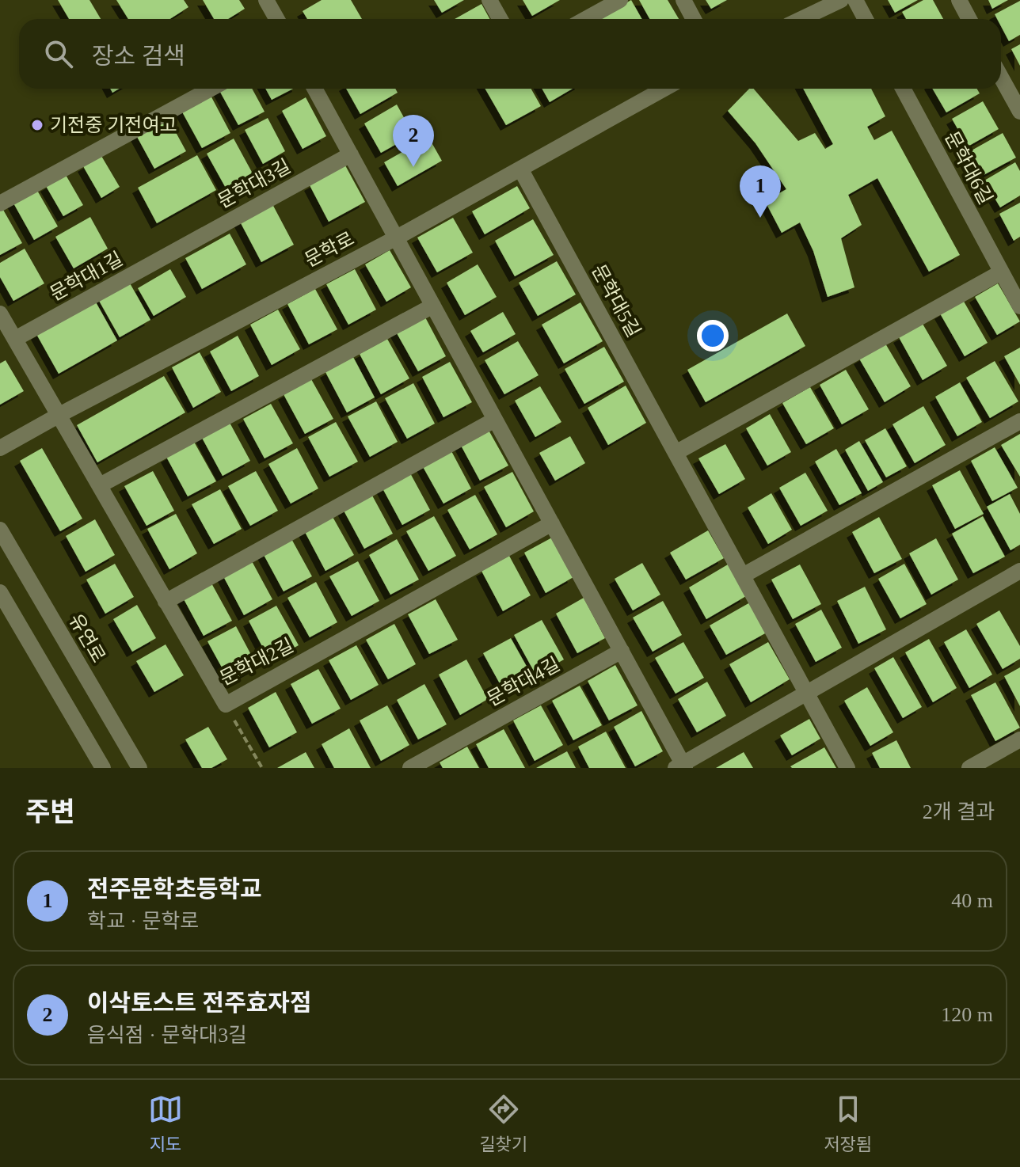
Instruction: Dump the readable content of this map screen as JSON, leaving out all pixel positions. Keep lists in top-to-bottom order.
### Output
{
  "streets": {
    "street": [
      "문학대6길",
      "문학대3길",
      "문학로",
      "문학대1길",
      "문학대5길",
      "유연로",
      "문학대2길",
      "문학대4길"
    ]
  },
  "crossings": [
    ["문학대3길", "문학대1길"],
    ["문학로", "문학대5길"],
    ["문학로", "문학대2길"]
  ],
  "places": ["기전중 기전여고"],
  "page": {
    "search": "장소 검색",
    "pins": ["2", "1"],
    "heading": ["주변", "2개 결과"],
    "list": [
      {
        "mark": "1",
        "name": "전주문학초등학교",
        "note": "학교 · 문학로",
        "value": "40 m"
      },
      {
        "mark": "2",
        "name": "이삭토스트 전주효자점",
        "note": "음식점 · 문학대3길",
        "value": "120 m"
      }
    ],
    "nav": ["지도", "길찾기", "저장됨"]
  }
}
